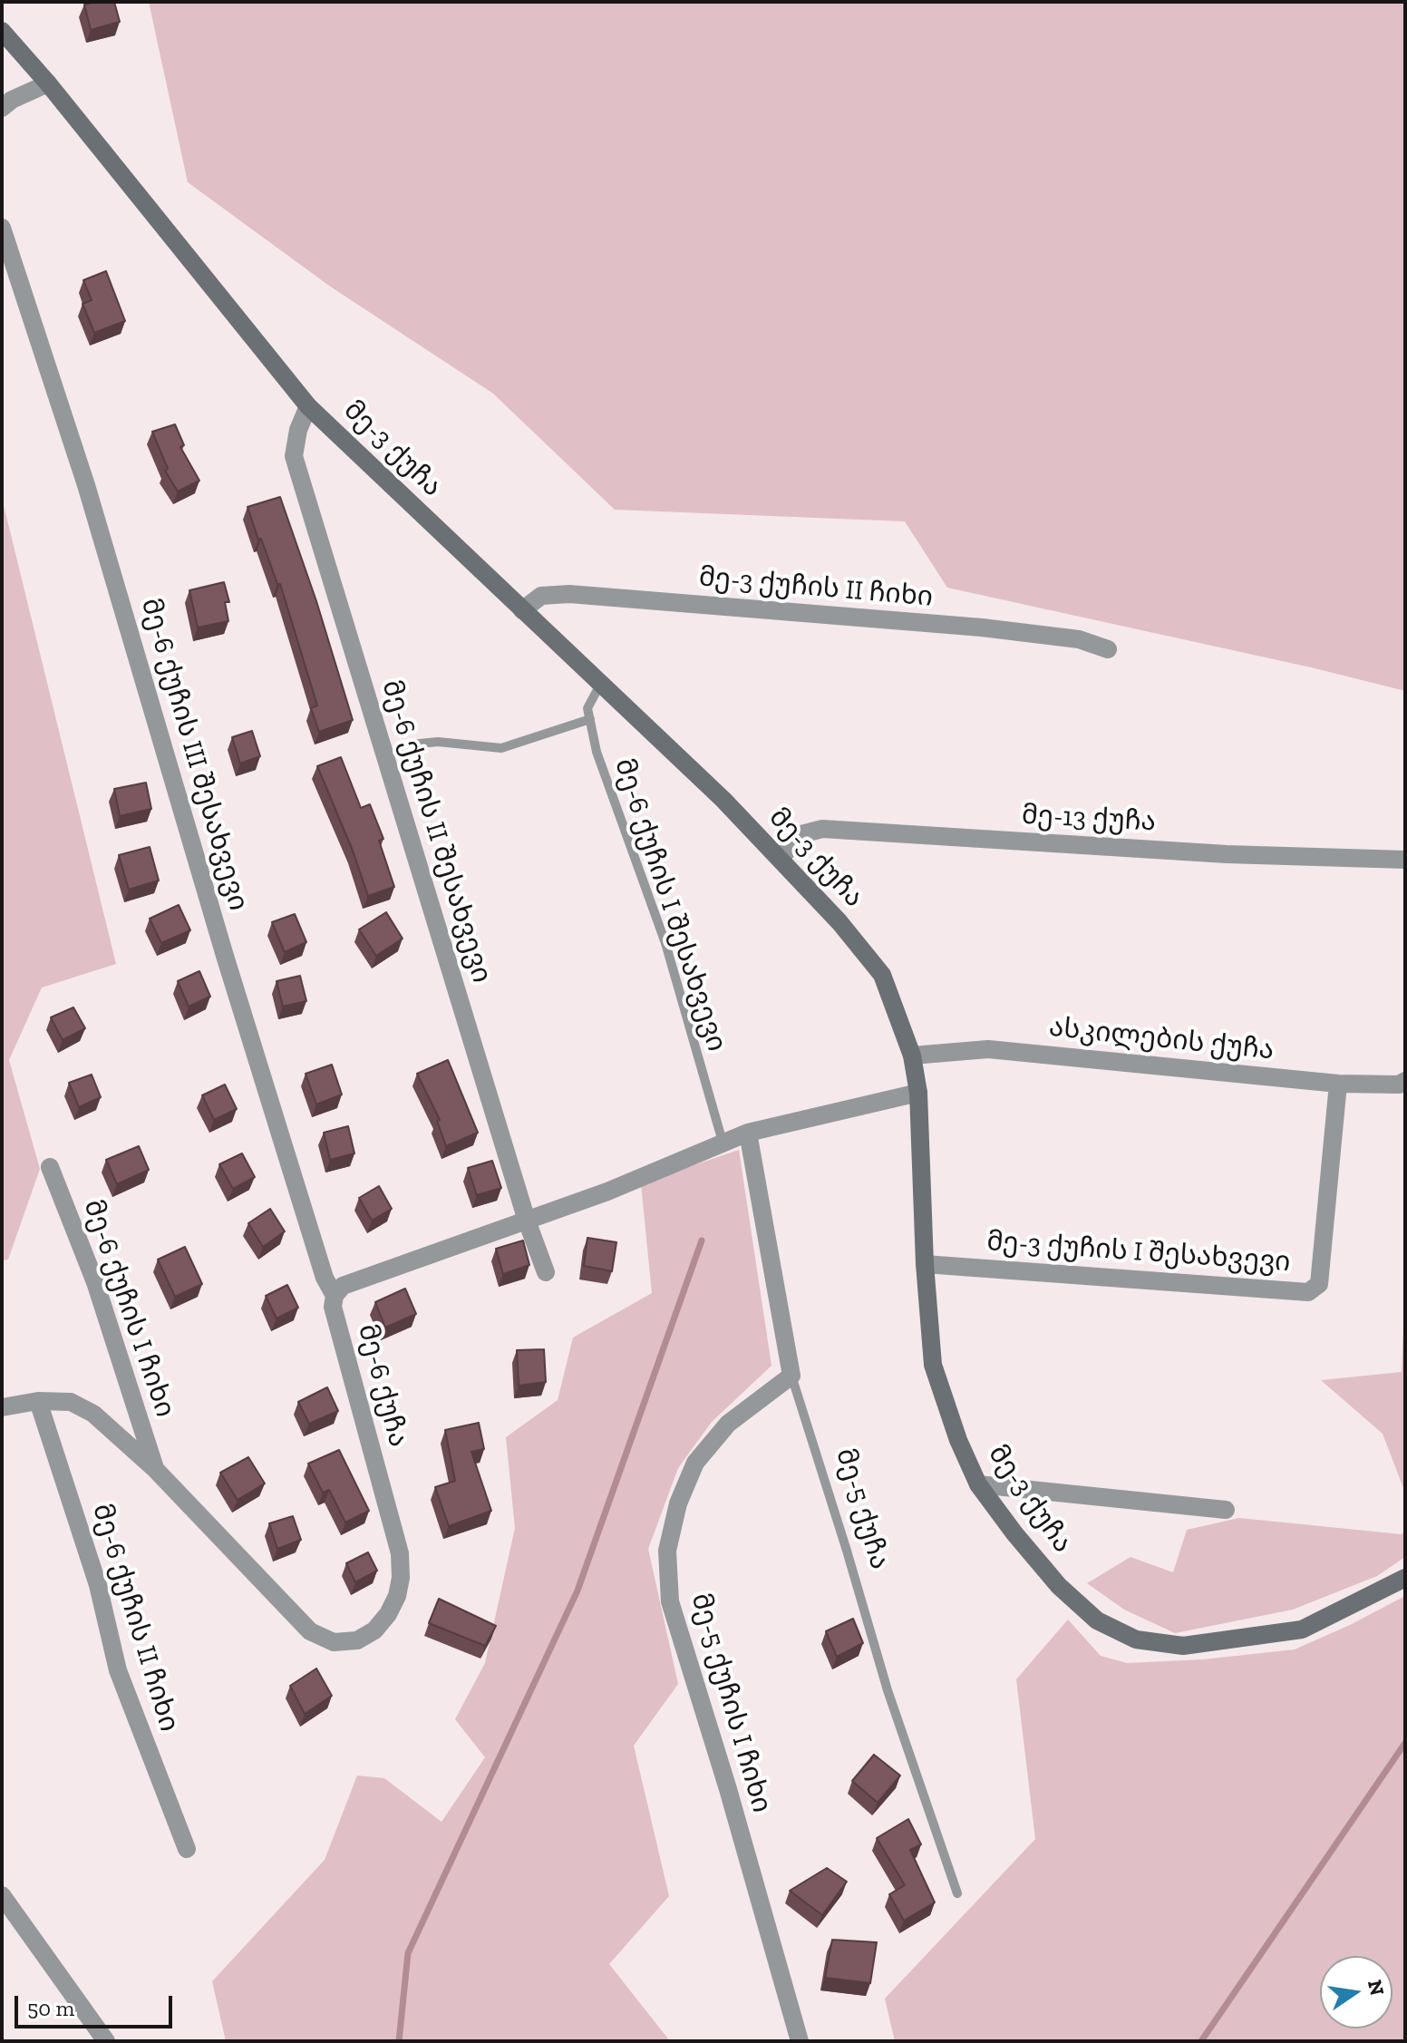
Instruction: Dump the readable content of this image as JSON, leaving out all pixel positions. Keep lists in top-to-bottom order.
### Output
{
  "streets": {
    "street": [
      "მე-3 ქუჩა",
      "მე-3 ქუჩის II ჩიხი",
      "მე-6 ქუჩის III შესახვევი",
      "მე-13 ქუჩა",
      "მე-6 ქუჩის II შესახვევი",
      "ასკილების ქუჩა",
      "მე-3 ქუჩის I შესახვევი",
      "მე-6 ქუჩის I ჩიხი",
      "მე-6 ქუჩა",
      "მე-5 ქუჩა",
      "მე-6 ქუჩის II ჩიხი",
      "მე-5 ქუჩის I ჩიხი"
    ],
    "lane": ["მე-6 ქუჩის I შესახვევი"]
  },
  "crossings": [
    ["მე-3 ქუჩა", "მე-3 ქუჩის II ჩიხი"],
    ["მე-3 ქუჩა", "მე-13 ქუჩა"],
    ["მე-3 ქუჩა", "მე-6 ქუჩის II შესახვევი"],
    ["მე-3 ქუჩა", "მე-6 ქუჩის I შესახვევი"],
    ["მე-3 ქუჩა", "ასკილების ქუჩა"],
    ["მე-3 ქუჩა", "მე-3 ქუჩის I შესახვევი"],
    ["მე-3 ქუჩა", "მე-6 ქუჩა"],
    ["მე-6 ქუჩის III შესახვევი", "მე-6 ქუჩა"],
    ["მე-6 ქუჩის II შესახვევი", "მე-6 ქუჩა"],
    ["მე-6 ქუჩის I შესახვევი", "მე-6 ქუჩა"],
    ["ასკილების ქუჩა", "მე-3 ქუჩის I შესახვევი"],
    ["მე-6 ქუჩის I ჩიხი", "მე-6 ქუჩა"],
    ["მე-6 ქუჩა", "მე-5 ქუჩა"],
    ["მე-6 ქუჩა", "მე-6 ქუჩის II ჩიხი"],
    ["მე-5 ქუჩა", "მე-5 ქუჩის I ჩიხი"]
  ],
  "scale_bar": "50 m",
  "north": "right"
}
